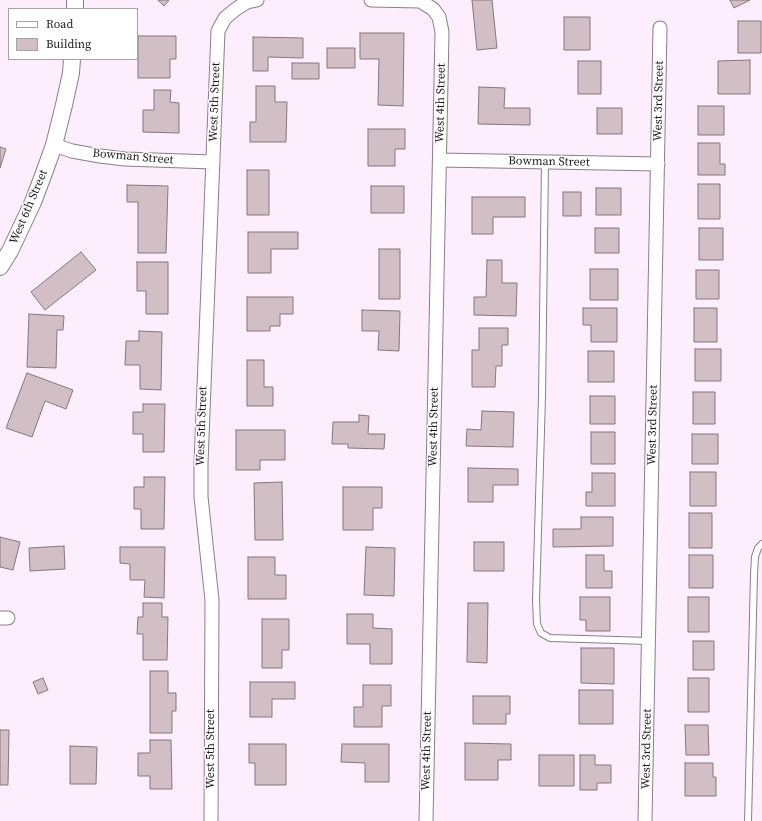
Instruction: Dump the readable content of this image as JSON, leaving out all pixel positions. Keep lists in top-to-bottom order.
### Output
{
  "streets": {
    "street": [
      "West 3rd Street",
      "West 5th Street",
      "West 4th Street",
      "Bowman Street",
      "West 6th Street"
    ]
  },
  "crossings": [
    ["West 3rd Street", "Bowman Street"],
    ["West 5th Street", "Bowman Street"],
    ["West 4th Street", "Bowman Street"],
    ["Bowman Street", "West 6th Street"]
  ],
  "legend": ["Road", "Building"]
}
